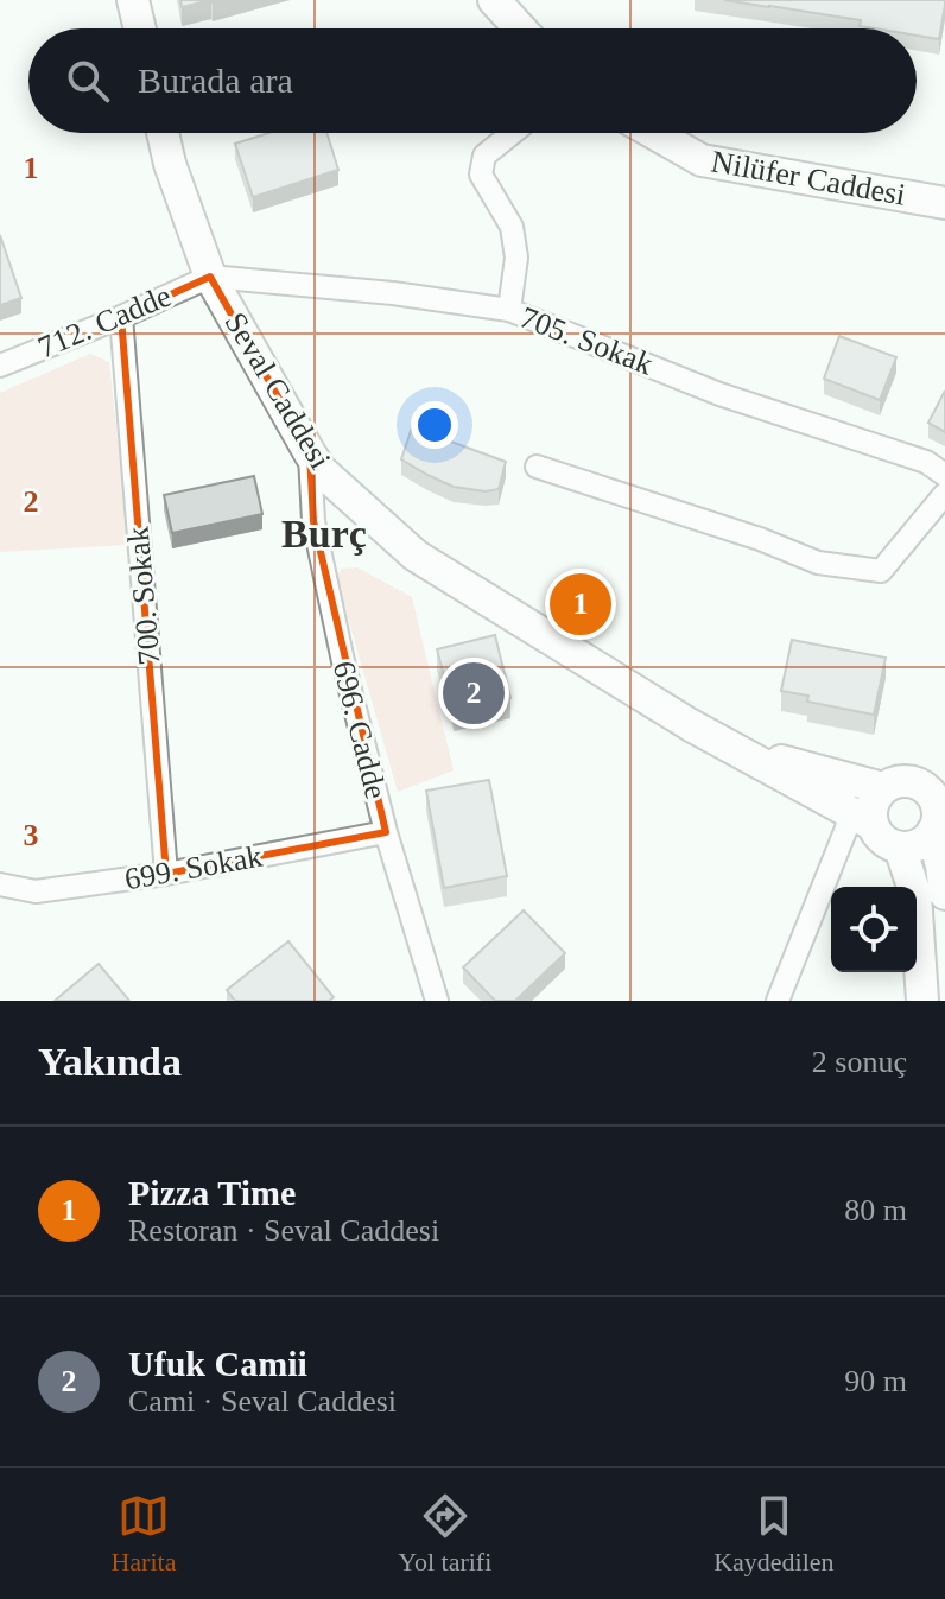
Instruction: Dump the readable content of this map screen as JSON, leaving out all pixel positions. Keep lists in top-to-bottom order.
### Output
{
  "streets": {
    "main road": ["Nilüfer Caddesi", "Seval Caddesi"],
    "street": [
      "712. Cadde",
      "705. Sokak",
      "700. Sokak",
      "696. Cadde",
      "699. Sokak"
    ]
  },
  "crossings": [
    ["712. Cadde", "705. Sokak"],
    ["712. Cadde", "Seval Caddesi"],
    ["712. Cadde", "700. Sokak"],
    ["705. Sokak", "Seval Caddesi"],
    ["Seval Caddesi", "696. Cadde"],
    ["700. Sokak", "699. Sokak"],
    ["696. Cadde", "699. Sokak"]
  ],
  "districts": ["Burç"],
  "page": {
    "search": "Burada ara",
    "pins": ["1", "2"],
    "heading": ["Yakında", "2 sonuç"],
    "list": [
      {
        "mark": "1",
        "name": "Pizza Time",
        "note": "Restoran · Seval Caddesi",
        "value": "80 m"
      },
      {
        "mark": "2",
        "name": "Ufuk Camii",
        "note": "Cami · Seval Caddesi",
        "value": "90 m"
      }
    ],
    "nav": ["Harita", "Yol tarifi", "Kaydedilen"]
  },
  "grid": {
    "rows": ["1", "2", "3"]
  }
}
